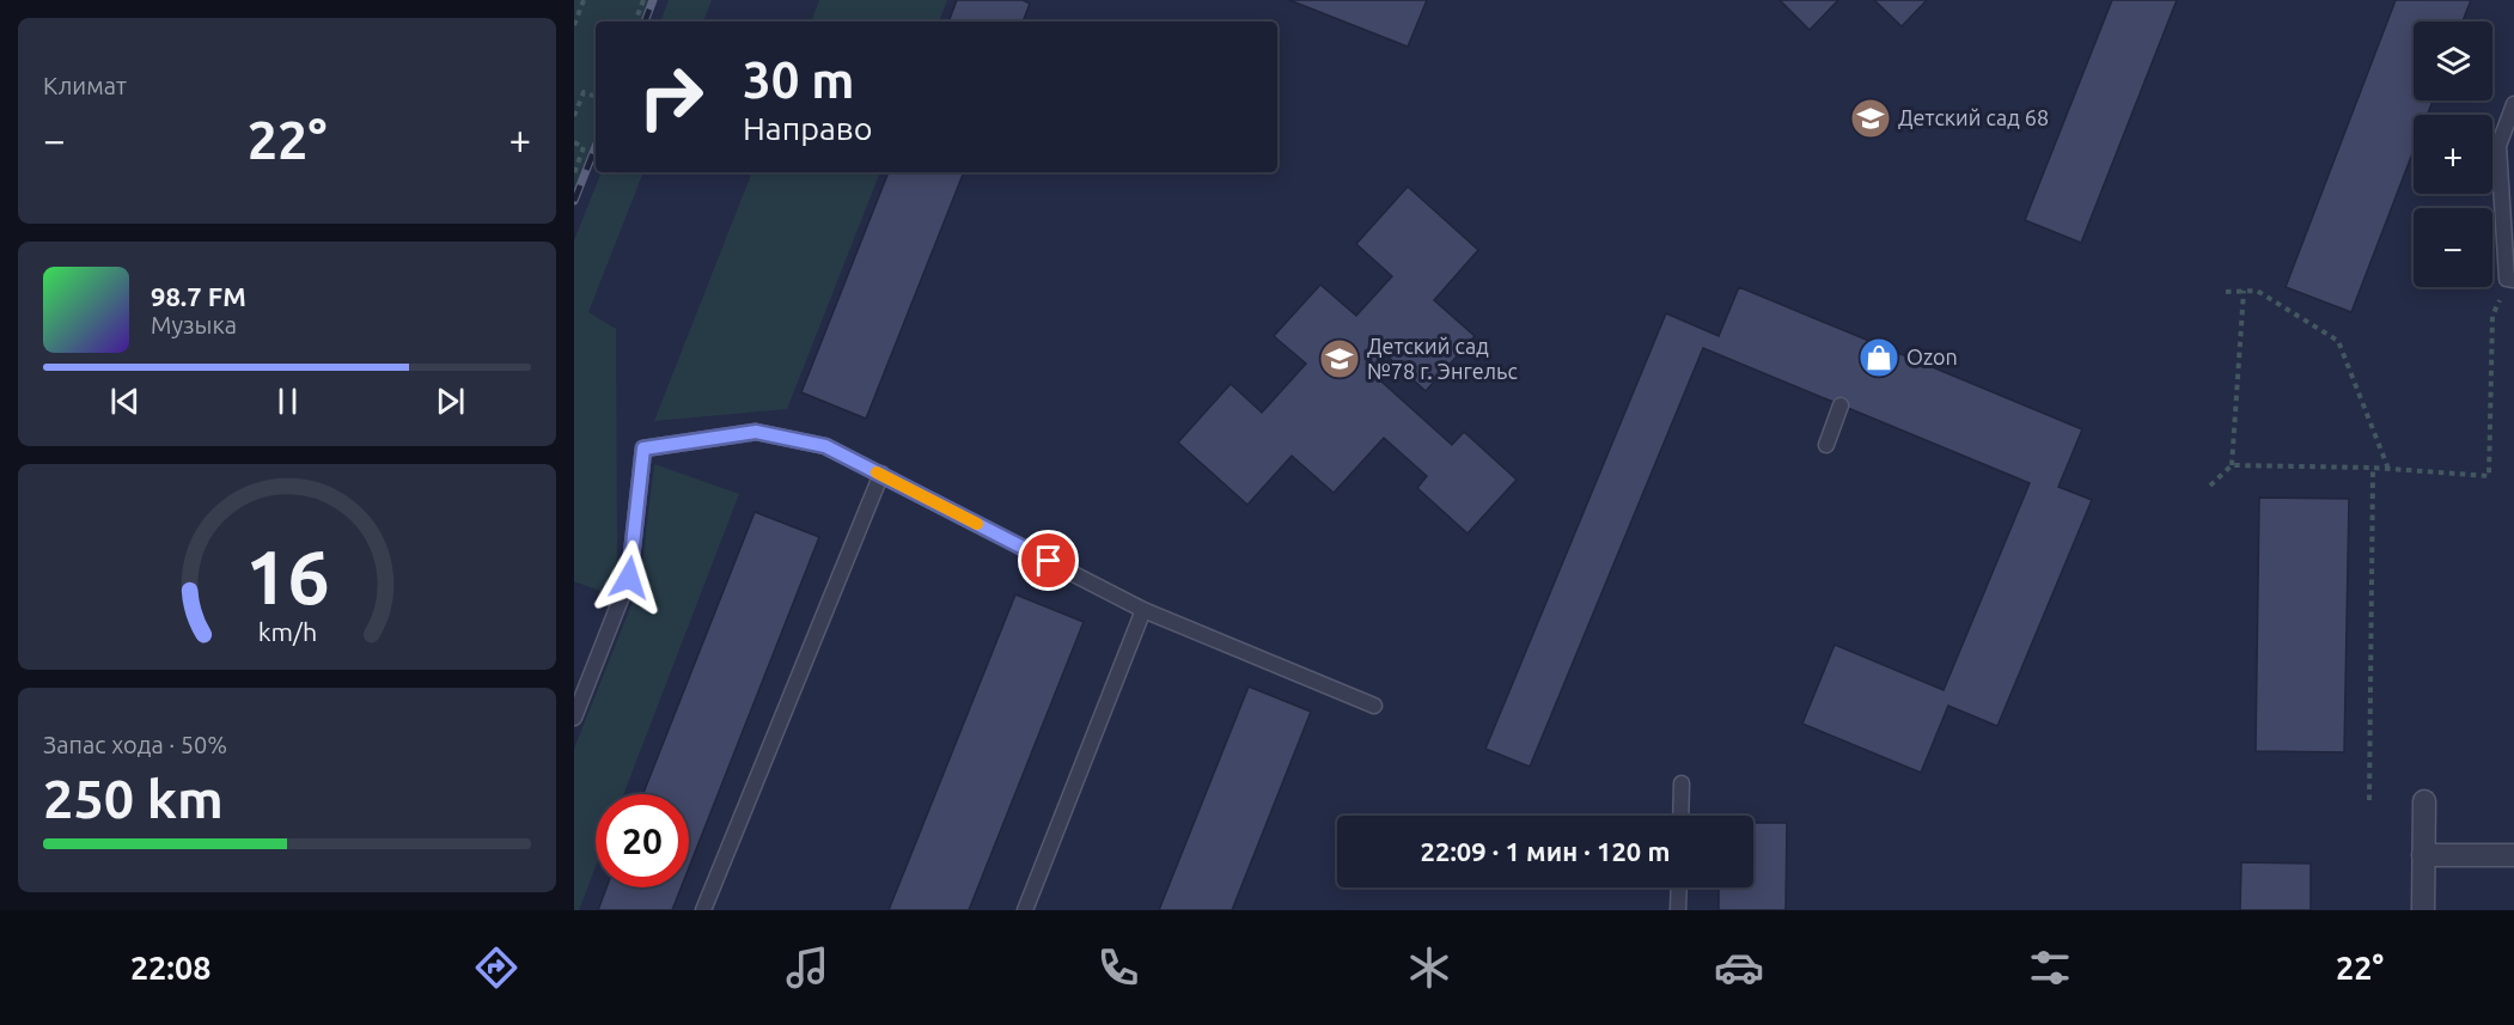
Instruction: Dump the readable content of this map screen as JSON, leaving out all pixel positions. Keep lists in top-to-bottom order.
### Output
{
  "places": {
    "school or university": ["Детский сад 68", "Детский сад №78 г. Энгельс"],
    "shop": ["Ozon"]
  },
  "page": {
    "tile": [
      "Климат",
      ["Запас хода · 50%", "250 km"]
    ],
    "map_buttons": ["+", "−"],
    "turn": ["30 m", "Направо"],
    "heat": ["−", "22°", "+"],
    "song": ["98.7 FM", "Музыка"],
    "limit": "20",
    "trip": "22:09 · 1 мин · 120 m",
    "tabs": ["22:08", "22°"],
    "gauge": ["16", "km/h"]
  }
}
